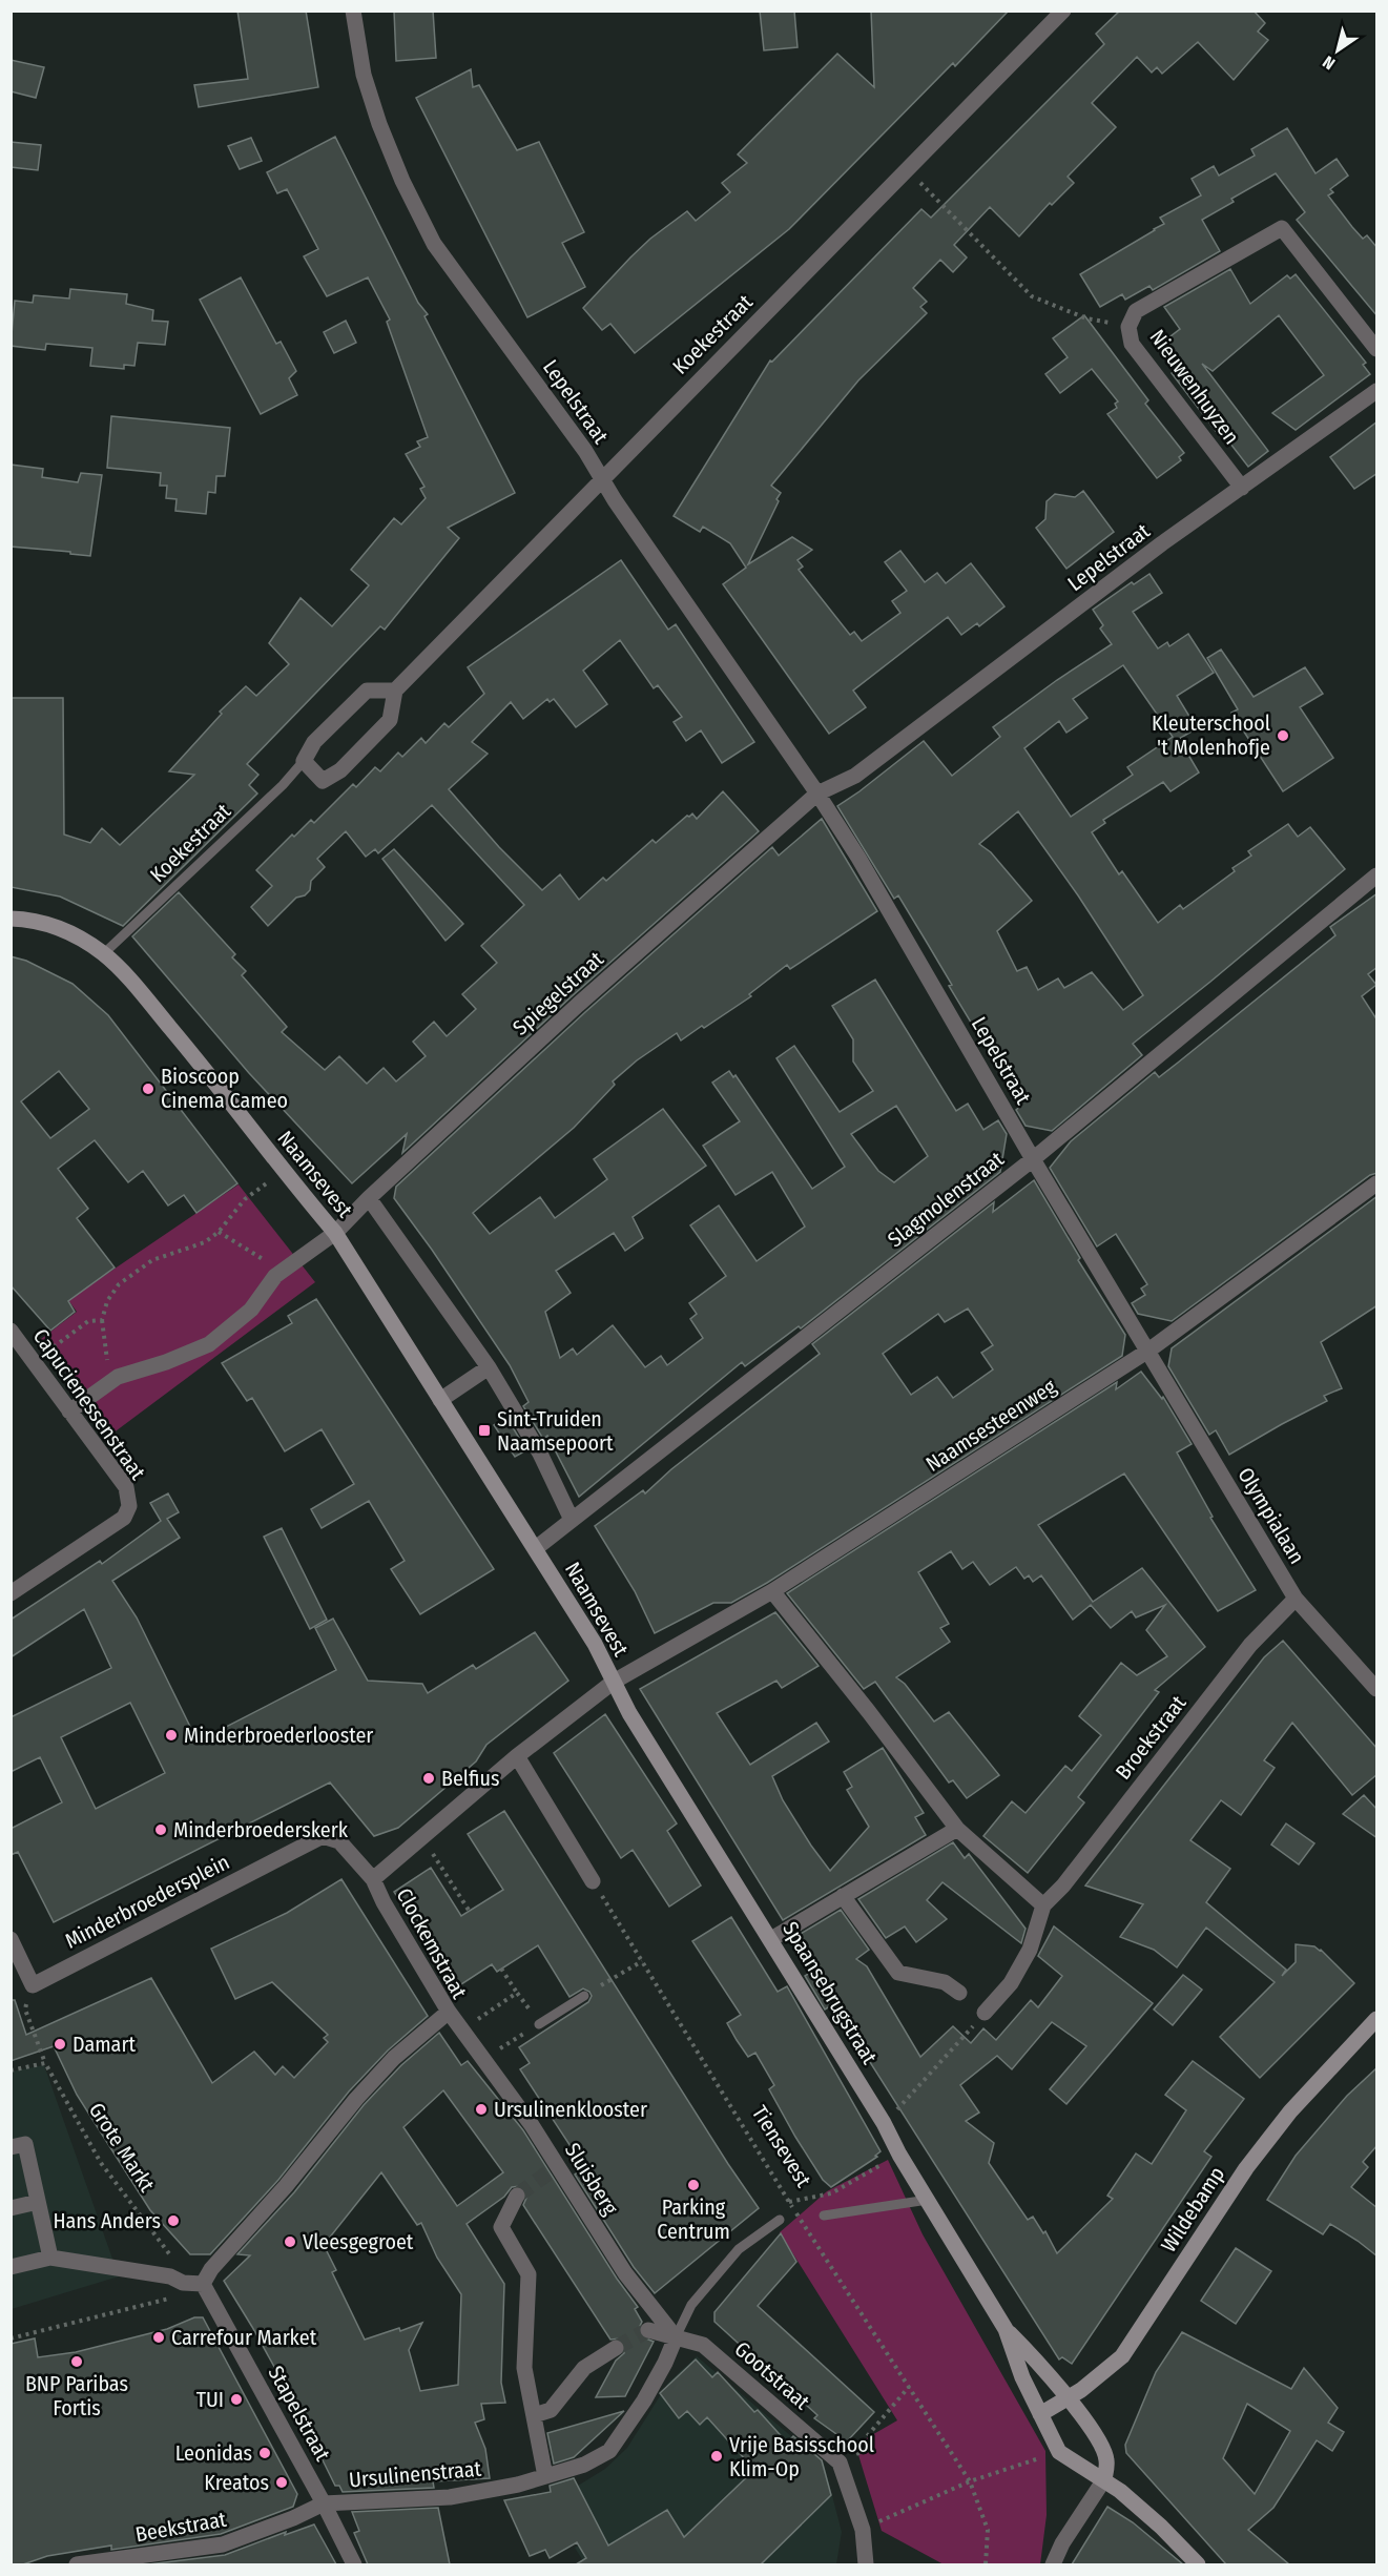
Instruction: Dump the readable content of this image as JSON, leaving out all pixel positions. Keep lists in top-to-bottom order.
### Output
{
  "streets": {
    "street": [
      "Koekestraat",
      "Nieuwenhuyzen",
      "Lepelstraat",
      "Spiegelstraat",
      "Naamsevest",
      "Slagmolenstraat",
      "Capucienessenstraat",
      "Naamsesteenweg",
      "Olympialaan",
      "Broekstraat",
      "Minderbroedersplein",
      "Clockemstraat",
      "Spaansebrugstraat",
      "Sluisberg",
      "Wildebamp",
      "Gootstraat",
      "Stapelstraat",
      "Ursulinenstraat",
      "Beekstraat"
    ],
    "path": ["Tiensevest", "Grote Markt"]
  },
  "crossings": [
    ["Koekestraat", "Lepelstraat"],
    ["Koekestraat", "Naamsevest"],
    ["Nieuwenhuyzen", "Lepelstraat"],
    ["Lepelstraat", "Spiegelstraat"],
    ["Lepelstraat", "Slagmolenstraat"],
    ["Lepelstraat", "Naamsesteenweg"],
    ["Lepelstraat", "Olympialaan"],
    ["Spiegelstraat", "Naamsevest"],
    ["Spiegelstraat", "Capucienessenstraat"],
    ["Naamsevest", "Slagmolenstraat"],
    ["Naamsevest", "Naamsesteenweg"],
    ["Naamsevest", "Clockemstraat"],
    ["Naamsevest", "Spaansebrugstraat"],
    ["Naamsesteenweg", "Olympialaan"],
    ["Naamsesteenweg", "Clockemstraat"],
    ["Naamsesteenweg", "Spaansebrugstraat"],
    ["Olympialaan", "Broekstraat"],
    ["Minderbroedersplein", "Clockemstraat"],
    ["Minderbroedersplein", "Grote Markt"],
    ["Clockemstraat", "Spaansebrugstraat"],
    ["Clockemstraat", "Sluisberg"],
    ["Clockemstraat", "Stapelstraat"],
    ["Spaansebrugstraat", "Wildebamp"],
    ["Sluisberg", "Gootstraat"],
    ["Sluisberg", "Ursulinenstraat"],
    ["Gootstraat", "Ursulinenstraat"],
    ["Stapelstraat", "Ursulinenstraat"],
    ["Stapelstraat", "Beekstraat"],
    ["Ursulinenstraat", "Beekstraat"]
  ],
  "places": {
    "other": [
      "Kleuterschool 't Molenhofje",
      "Bioscoop Cinema Cameo",
      "Minderbroederlooster",
      "Belfius",
      "Minderbroederskerk",
      "Damart",
      "Ursulinenklooster",
      "Parking Centrum",
      "Hans Anders",
      "Vleesgegroet",
      "Carrefour Market",
      "BNP Paribas Fortis",
      "TUI",
      "Leonidas",
      "Vrije Basisschool Klim-Op",
      "Kreatos"
    ],
    "transit": ["Sint-Truiden Naamsepoort"]
  },
  "north": "bottom left"
}
